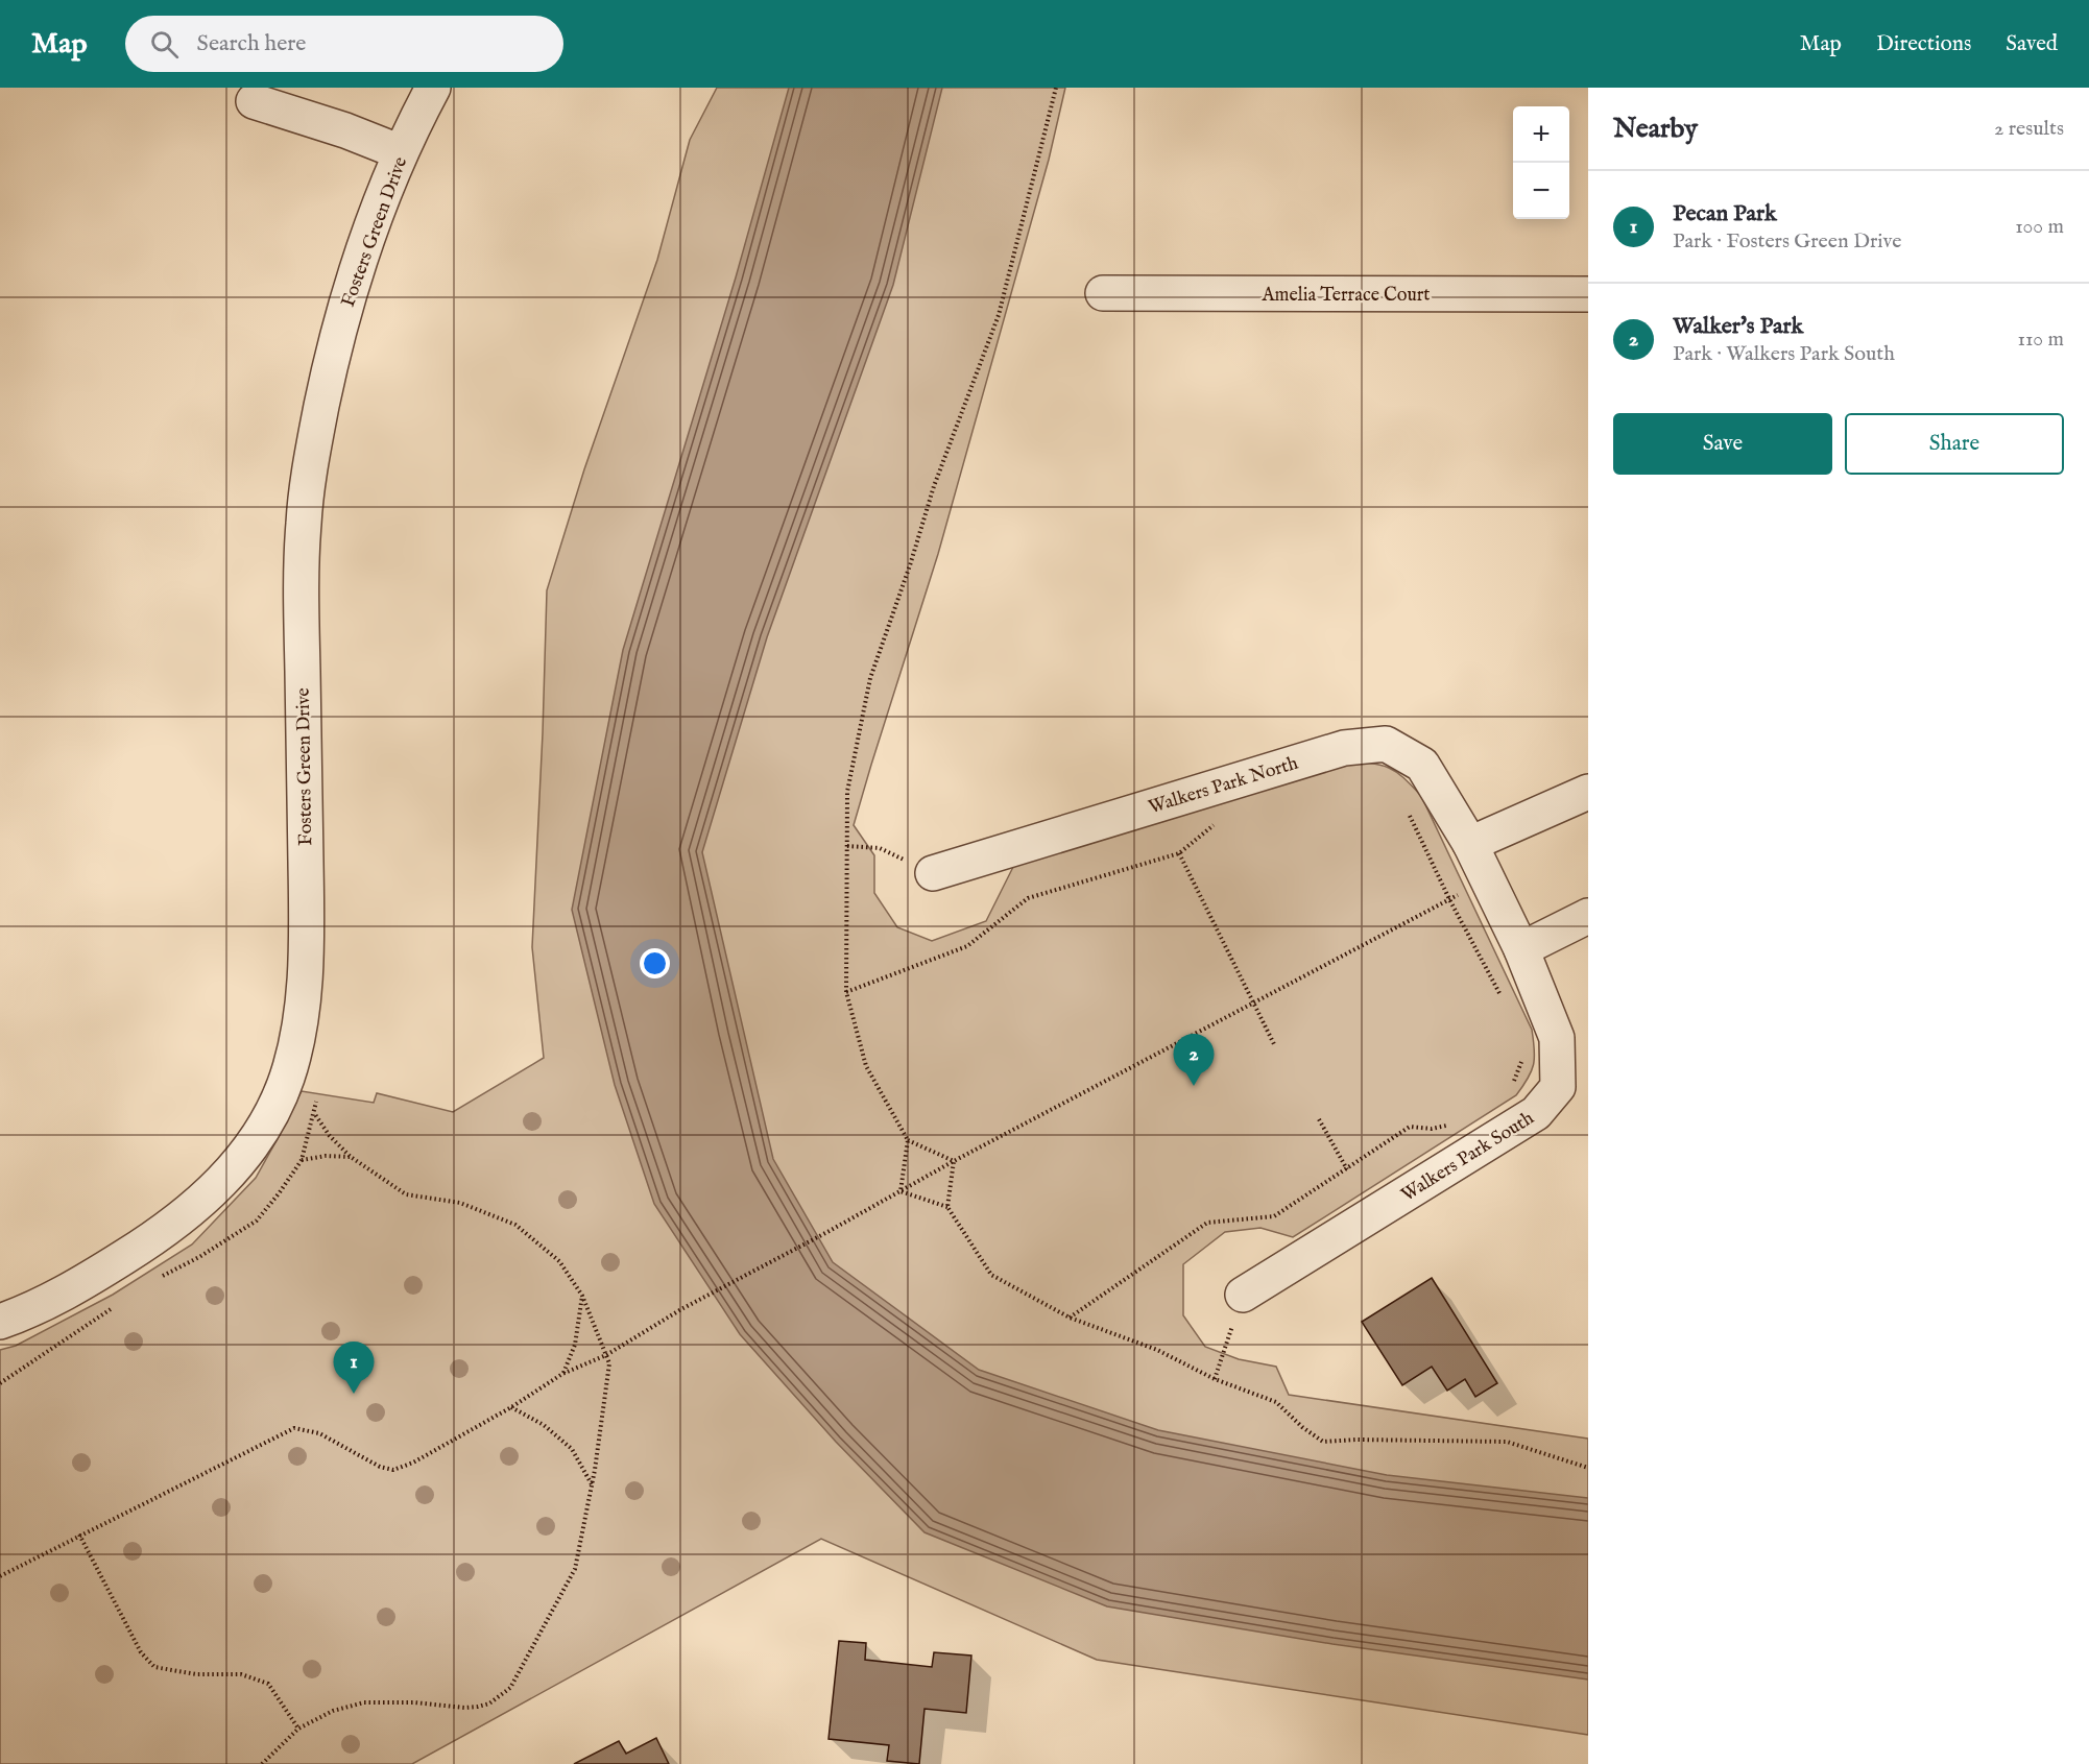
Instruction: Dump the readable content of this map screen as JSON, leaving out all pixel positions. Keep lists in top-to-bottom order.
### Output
{
  "streets": {
    "street": [
      "Fosters Green Drive",
      "Amelia Terrace Court",
      "Walkers Park North",
      "Walkers Park South"
    ]
  },
  "crossings": [
    ["Walkers Park North", "Walkers Park South"]
  ],
  "page": {
    "header": "Map",
    "search": "Search here",
    "nav": ["Map", "Directions", "Saved"],
    "heading": ["Nearby", "2 results"],
    "map_buttons": ["+", "−"],
    "list": [
      {
        "mark": "1",
        "name": "Pecan Park",
        "note": "Park · Fosters Green Drive",
        "value": "100 m"
      },
      {
        "mark": "2",
        "name": "Walker's Park",
        "note": "Park · Walkers Park South",
        "value": "110 m"
      }
    ],
    "buttons": ["Save", "Share"],
    "pins": ["2", "1"]
  }
}
